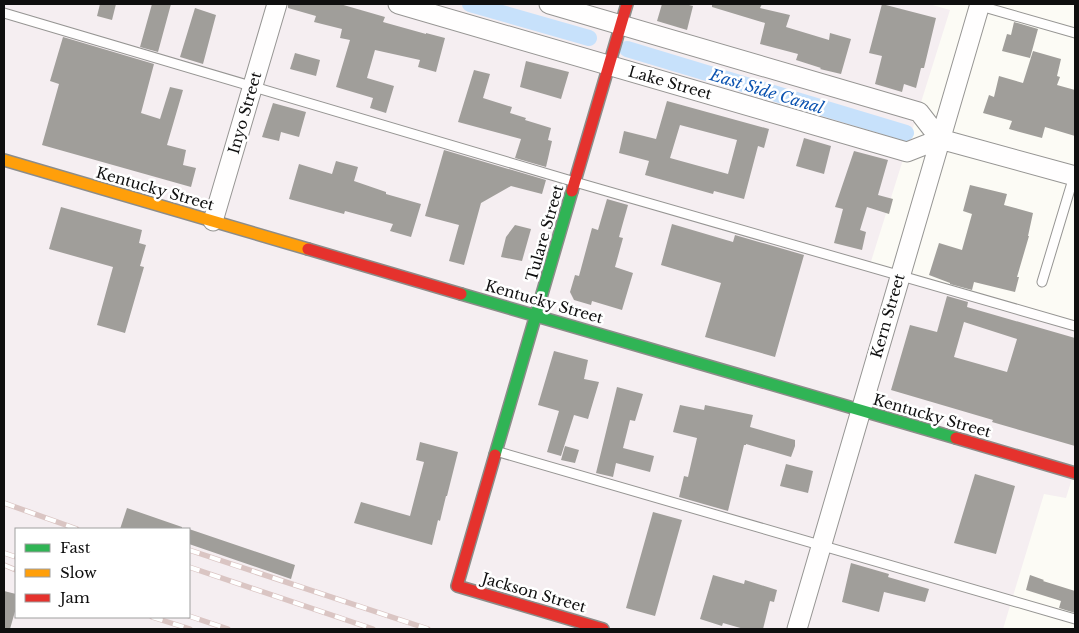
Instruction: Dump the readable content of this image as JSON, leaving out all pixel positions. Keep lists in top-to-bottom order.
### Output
{
  "streets": {
    "street": [
      "Lake Street",
      "Inyo Street",
      "Kentucky Street",
      "Tulare Street",
      "Kern Street",
      "Jackson Street"
    ]
  },
  "crossings": [
    ["Lake Street", "Tulare Street"],
    ["Lake Street", "Kern Street"],
    ["Inyo Street", "Kentucky Street"],
    ["Kentucky Street", "Tulare Street"],
    ["Kentucky Street", "Kern Street"],
    ["Tulare Street", "Jackson Street"]
  ],
  "water": ["East Side Canal"],
  "legend": ["Fast", "Slow", "Jam"]
}
